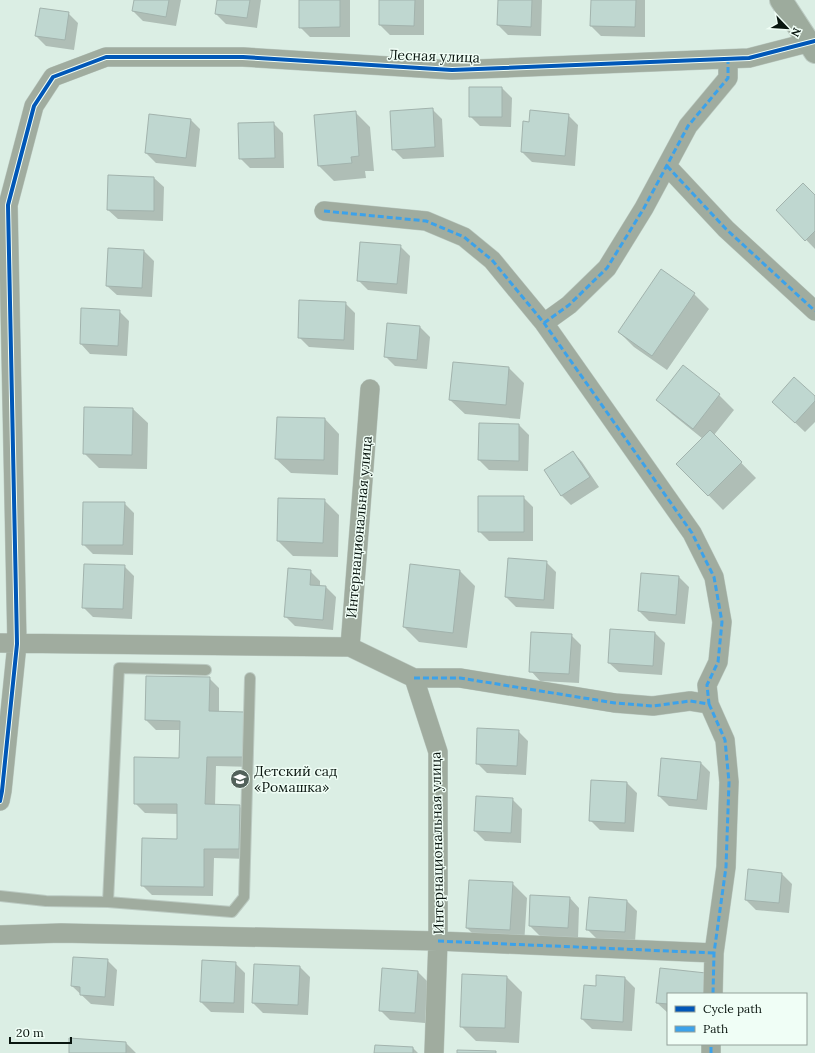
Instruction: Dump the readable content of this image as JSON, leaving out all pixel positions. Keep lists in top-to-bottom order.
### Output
{
  "streets": {
    "street": ["Лесная улица", "Интернациональная улица"]
  },
  "places": {
    "school or university": ["Детский сад «Ромашка»"]
  },
  "legend": ["Cycle path", "Path"],
  "scale_bar": "20 m",
  "north": "bottom right"
}
